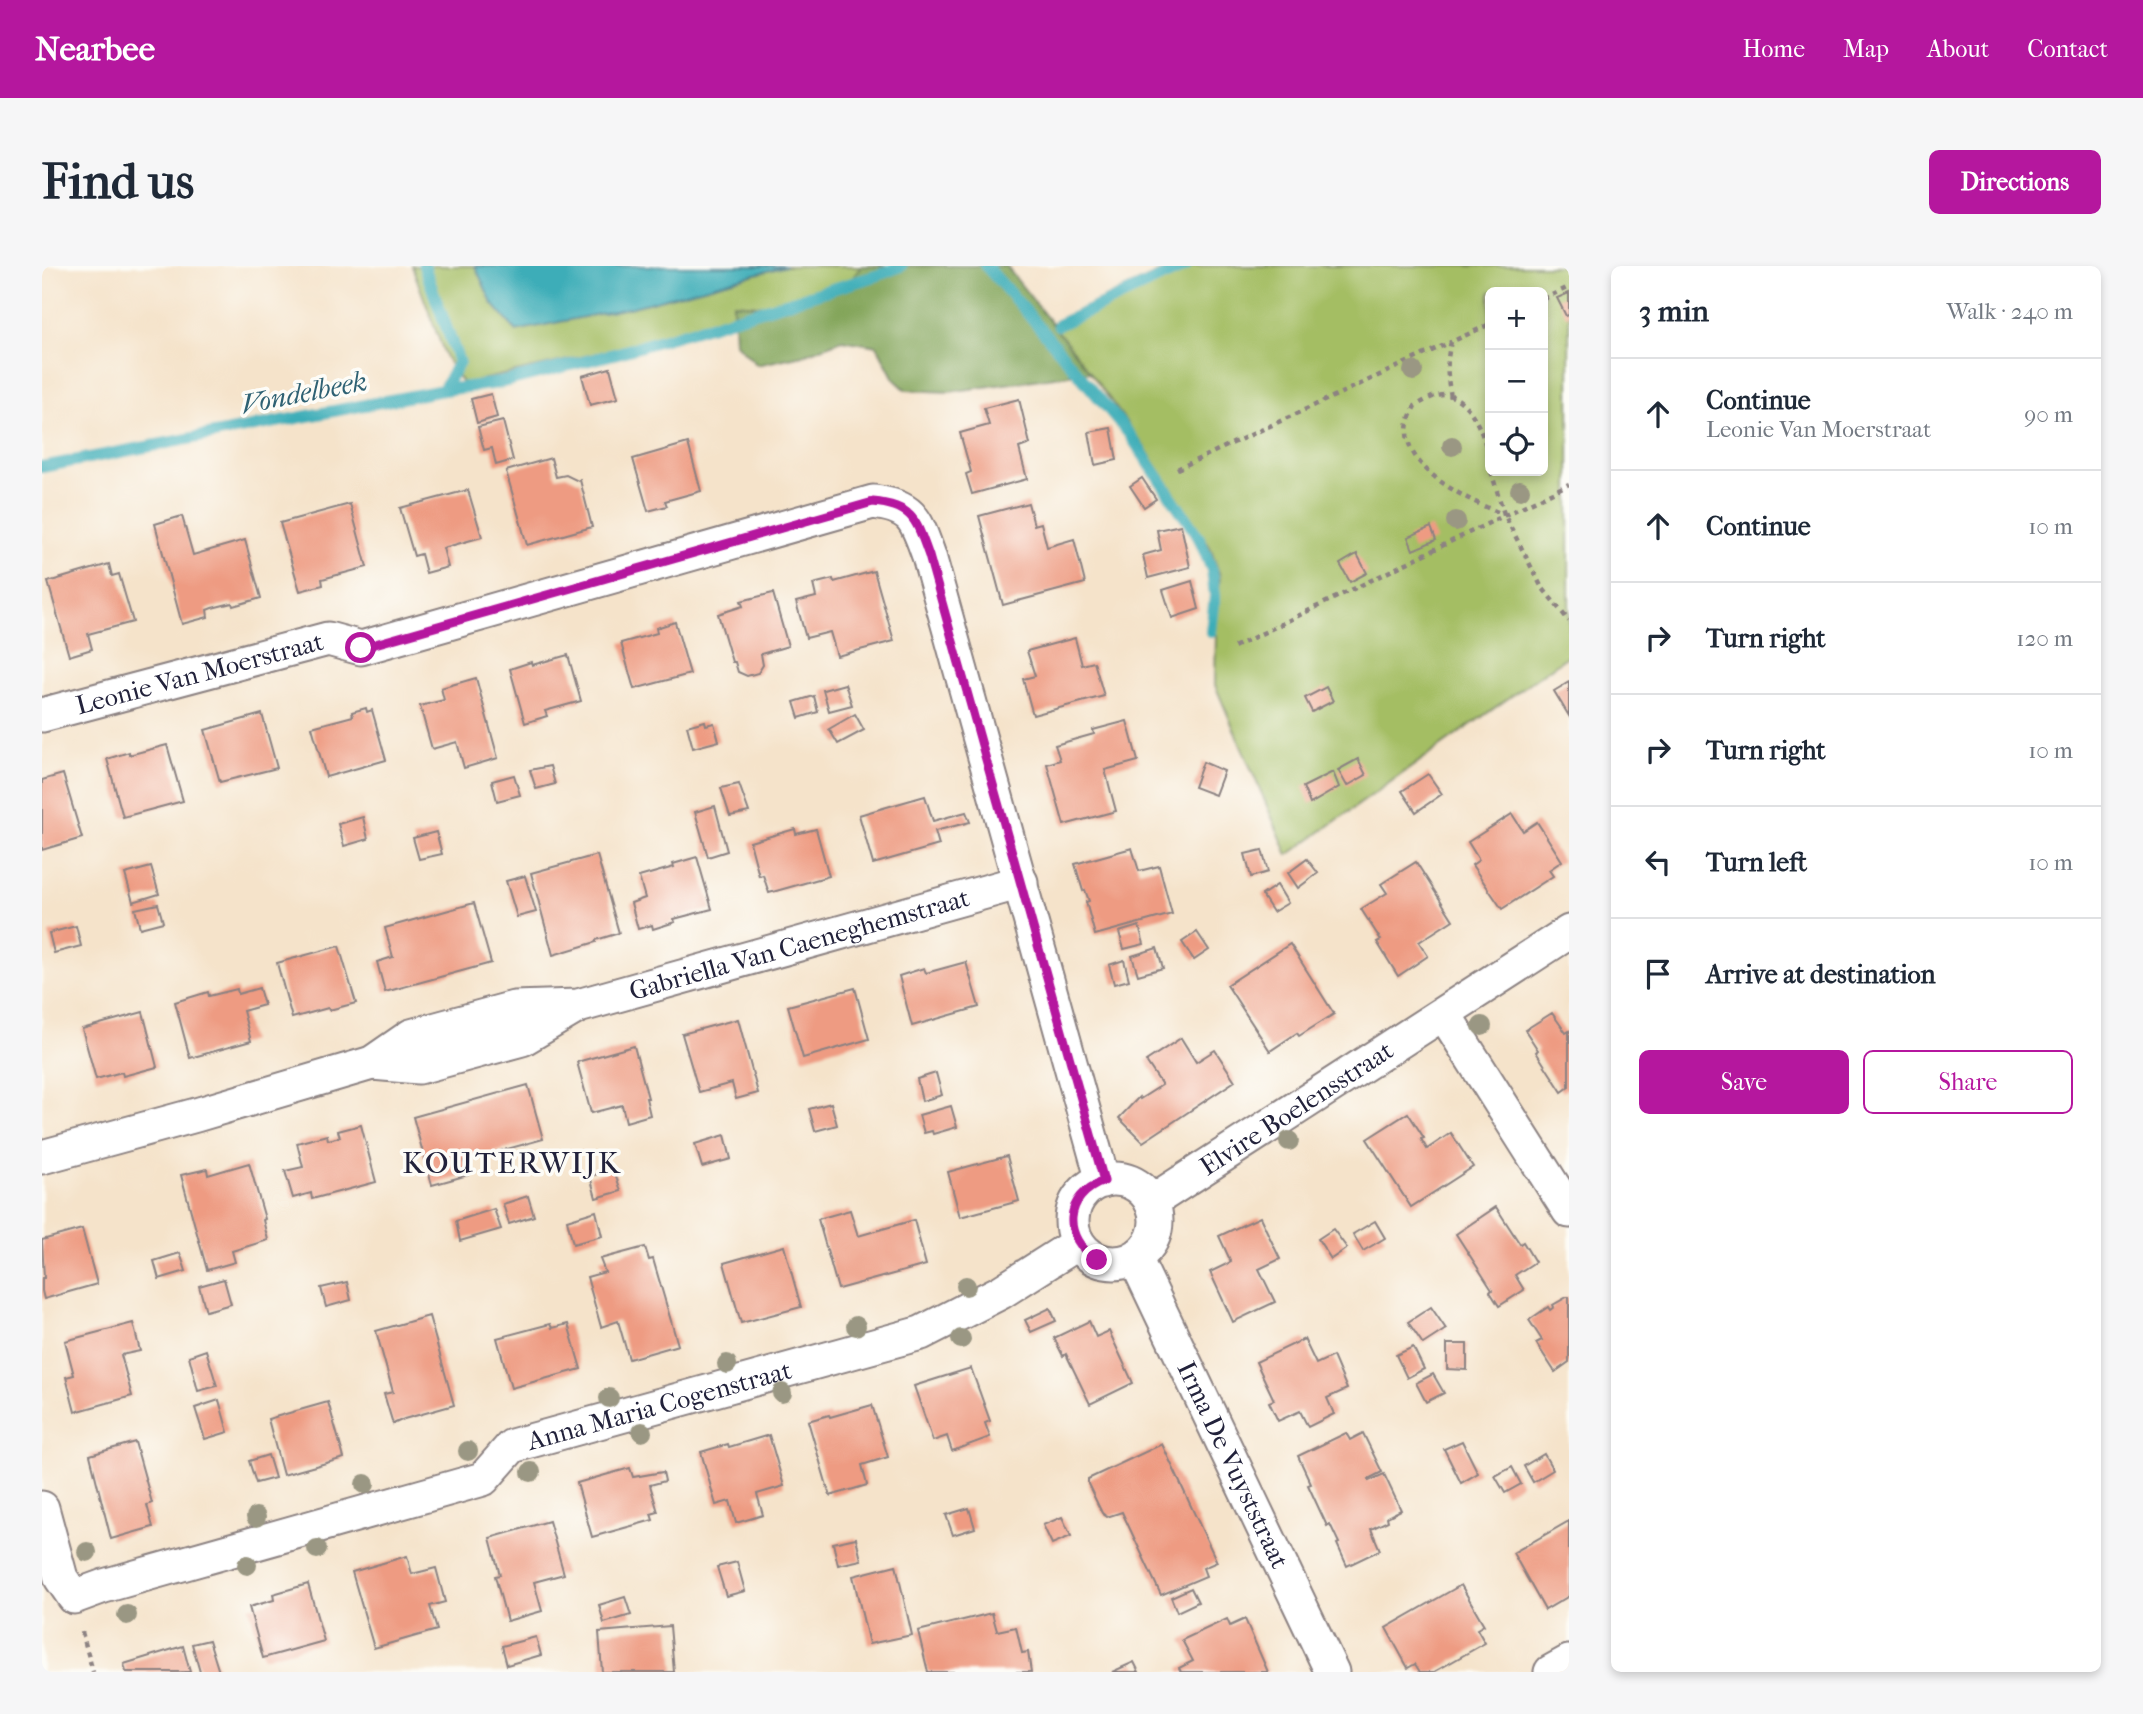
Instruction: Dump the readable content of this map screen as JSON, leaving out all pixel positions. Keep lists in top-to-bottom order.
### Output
{
  "streets": {
    "street": [
      "Leonie Van Moerstraat",
      "Gabriella Van Caeneghemstraat",
      "Elvire Boelensstraat",
      "Anna Maria Cogenstraat",
      "Irma De Vuyststraat"
    ]
  },
  "crossings": [
    ["Leonie Van Moerstraat", "Gabriella Van Caeneghemstraat"],
    ["Elvire Boelensstraat", "Anna Maria Cogenstraat"],
    ["Elvire Boelensstraat", "Irma De Vuyststraat"],
    ["Anna Maria Cogenstraat", "Irma De Vuyststraat"]
  ],
  "districts": ["KOUTERWIJK"],
  "water": ["Vondelbeek"],
  "page": {
    "header": "Nearbee",
    "nav": [
      "Home",
      "Map",
      "About",
      "Contact"
    ],
    "buttons": [
      "Directions",
      ["Save", "Share"]
    ],
    "title": "Find us",
    "heading": ["3 min", "Walk · 240 m"],
    "map_buttons": ["+", "−"],
    "list": [
      ["Continue", "Leonie Van Moerstraat", "90 m"],
      ["Continue", "10 m"],
      ["Turn right", "120 m"],
      ["Turn right", "10 m"],
      ["Turn left", "10 m"],
      "Arrive at destination"
    ]
  }
}
